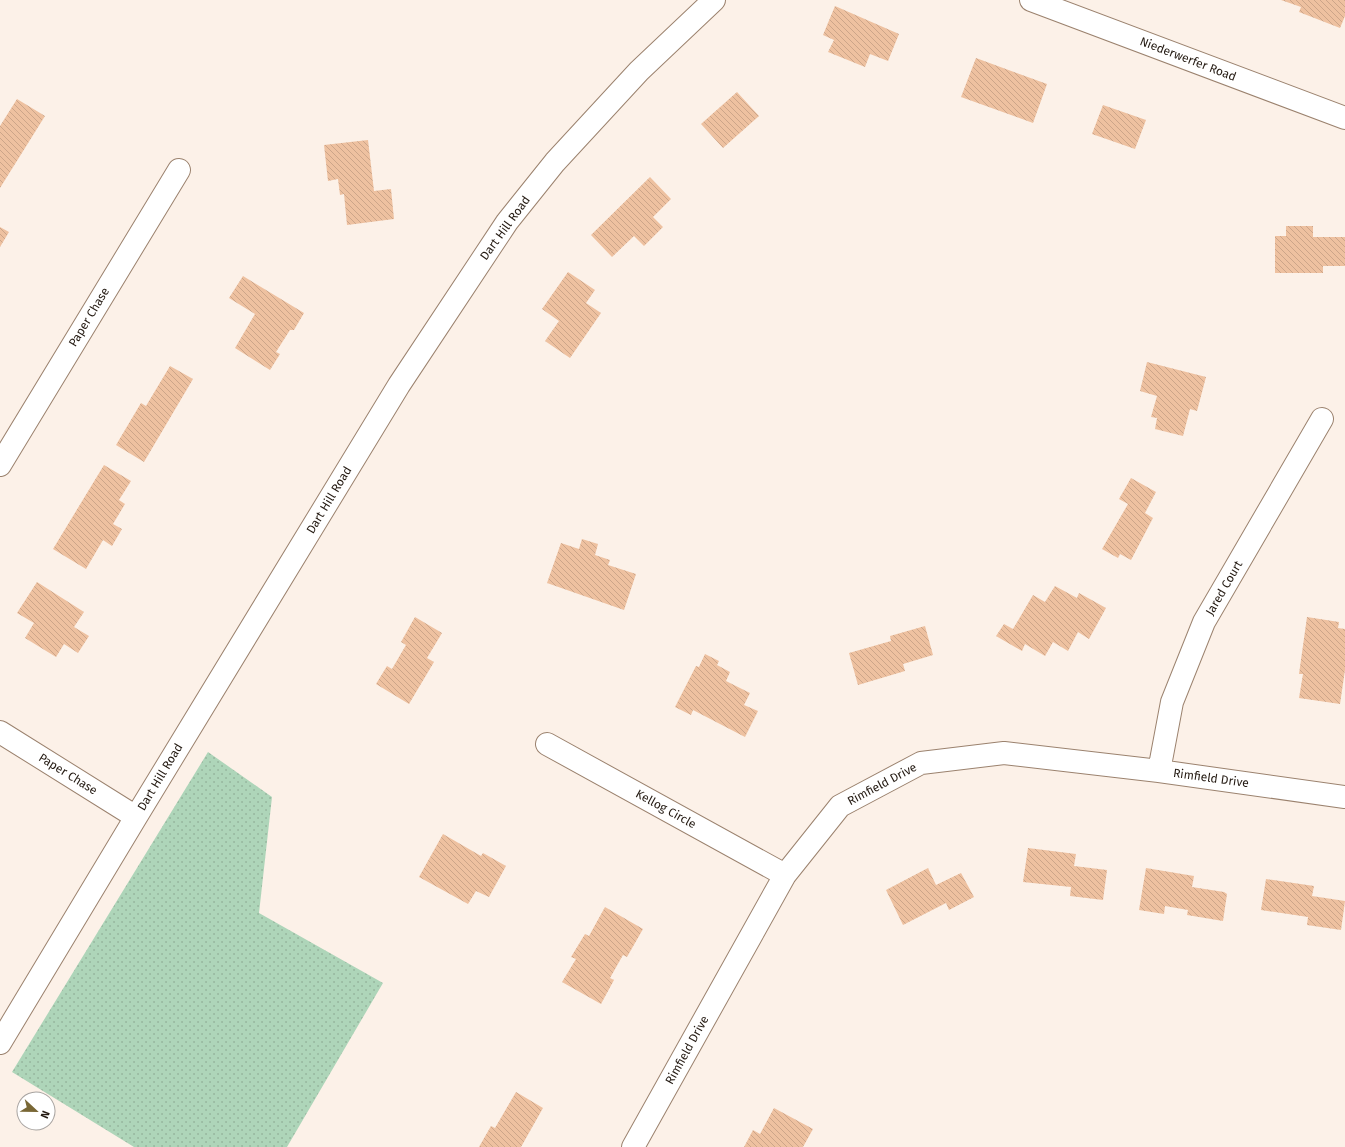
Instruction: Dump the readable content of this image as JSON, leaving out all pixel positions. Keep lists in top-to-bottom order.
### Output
{
  "streets": {
    "street": [
      "Niederwerfer Road",
      "Dart Hill Road",
      "Paper Chase",
      "Jared Court",
      "Rimfield Drive",
      "Kellog Circle"
    ]
  },
  "crossings": [
    ["Dart Hill Road", "Paper Chase"],
    ["Jared Court", "Rimfield Drive"],
    ["Rimfield Drive", "Kellog Circle"]
  ],
  "north": "right"
}
